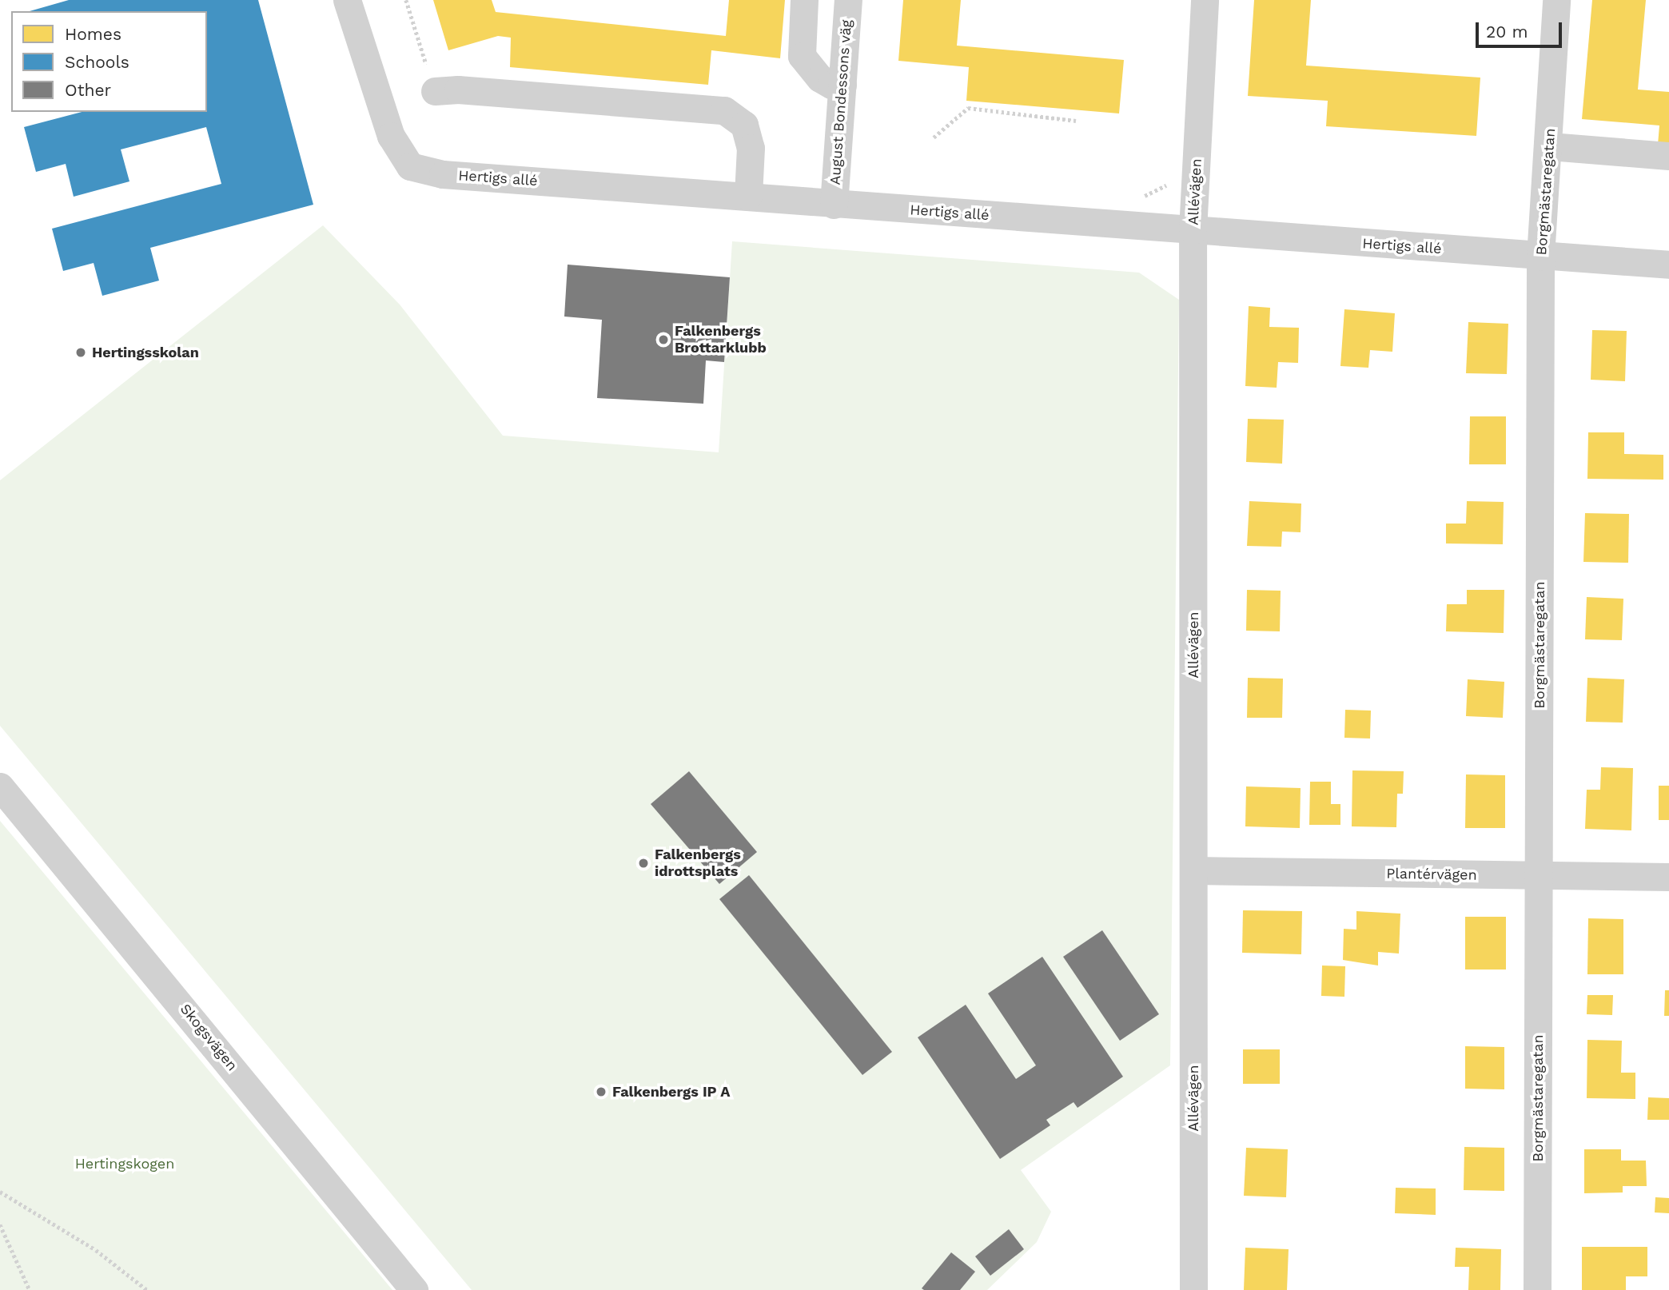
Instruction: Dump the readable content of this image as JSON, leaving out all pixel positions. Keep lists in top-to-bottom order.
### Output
{
  "streets": {
    "street": [
      "August Bondessons väg",
      "Hertigs allé",
      "Allévägen",
      "Borgmästaregatan",
      "Plantérvägen",
      "Skogsvägen"
    ]
  },
  "crossings": [
    ["August Bondessons väg", "Hertigs allé"],
    ["Hertigs allé", "Allévägen"],
    ["Hertigs allé", "Borgmästaregatan"],
    ["Allévägen", "Plantérvägen"],
    ["Borgmästaregatan", "Plantérvägen"]
  ],
  "parks": ["Hertingskogen"],
  "places": [
    "Falkenbergs Brottarklubb",
    "Hertingsskolan",
    "Falkenbergs idrottsplats",
    "Falkenbergs IP A"
  ],
  "legend": ["Homes", "Schools", "Other"],
  "scale_bar": "20 m"
}
